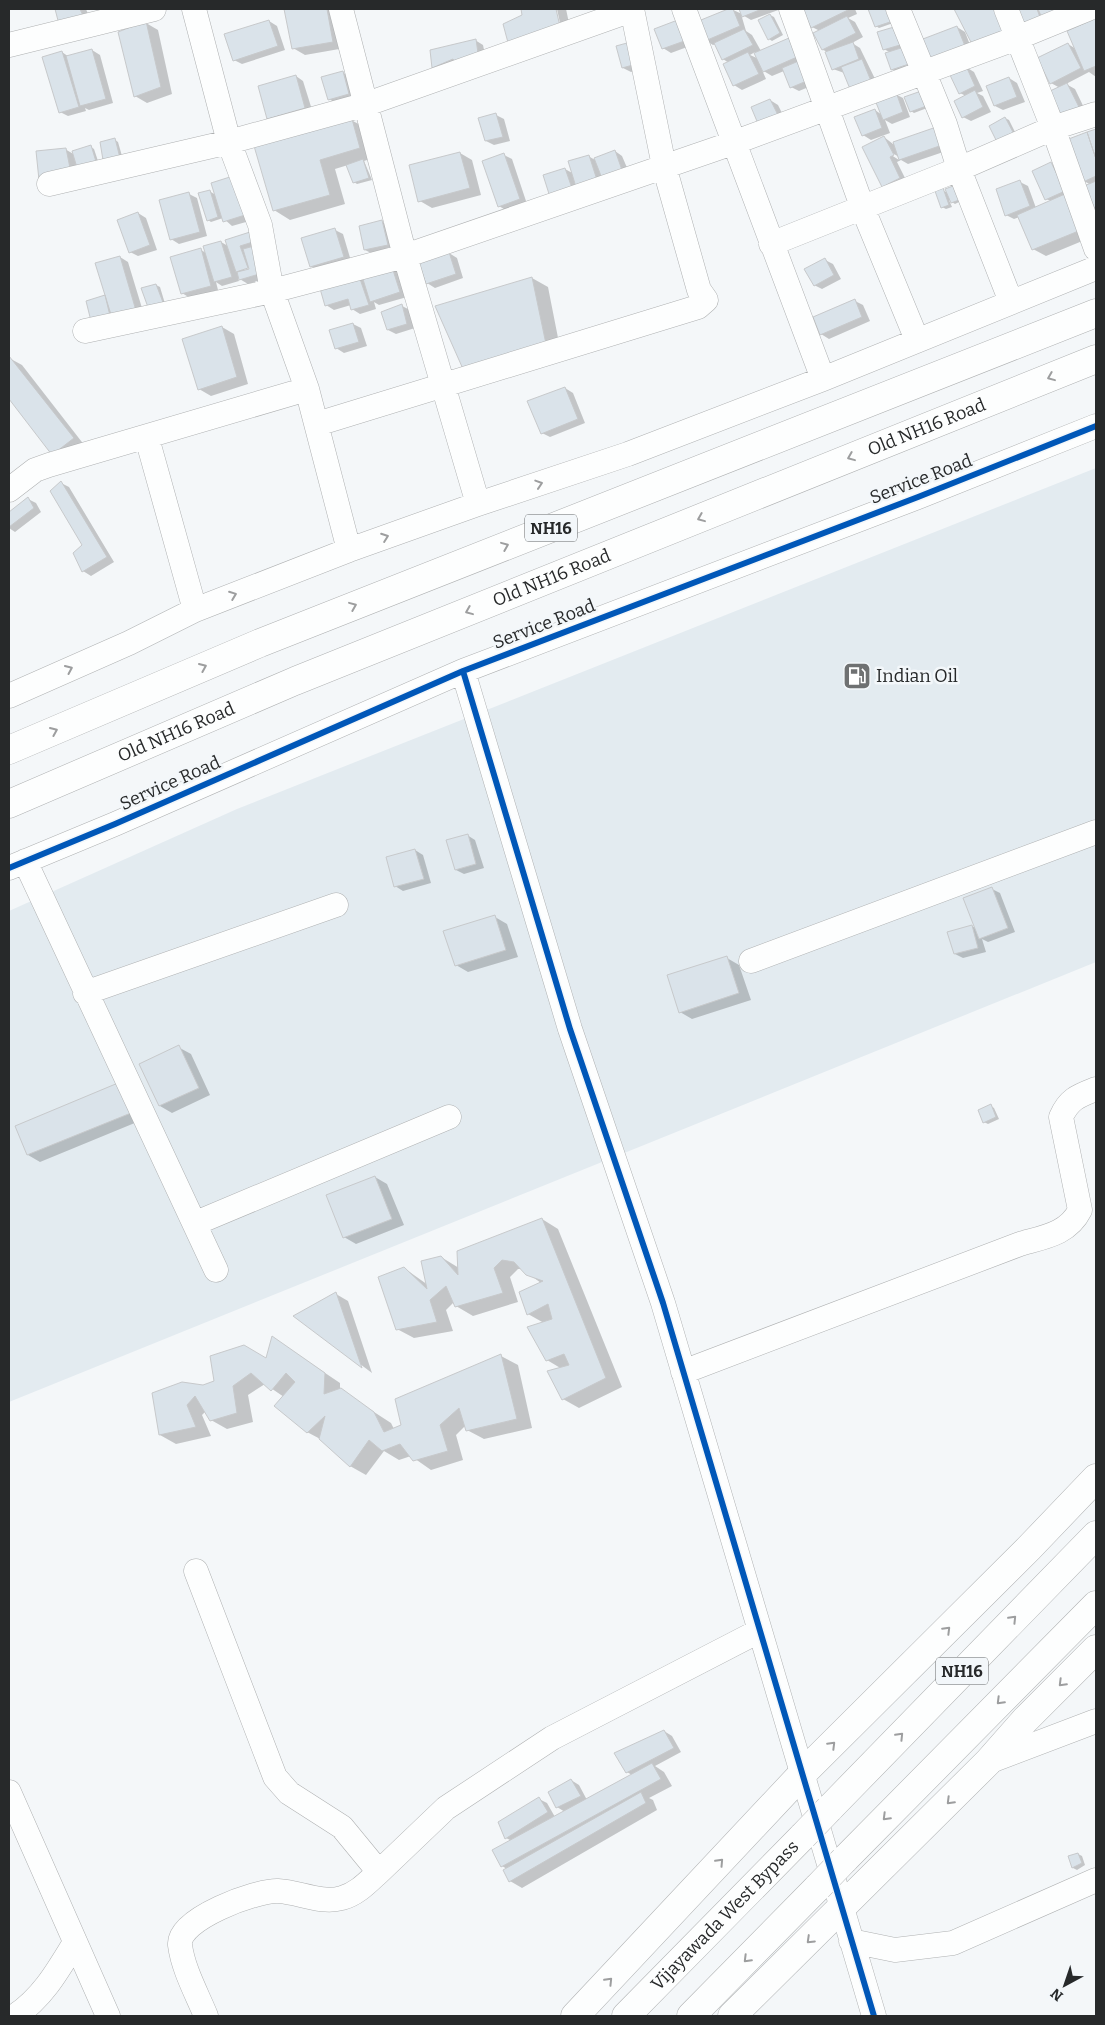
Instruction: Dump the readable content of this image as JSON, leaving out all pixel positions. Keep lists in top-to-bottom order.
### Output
{
  "streets": {
    "main road": ["Old NH16 Road", "NH16", "Vijayawada West Bypass"],
    "street": ["Service Road"]
  },
  "places": {
    "fuel station": ["Indian Oil"]
  },
  "north": "bottom left"
}
